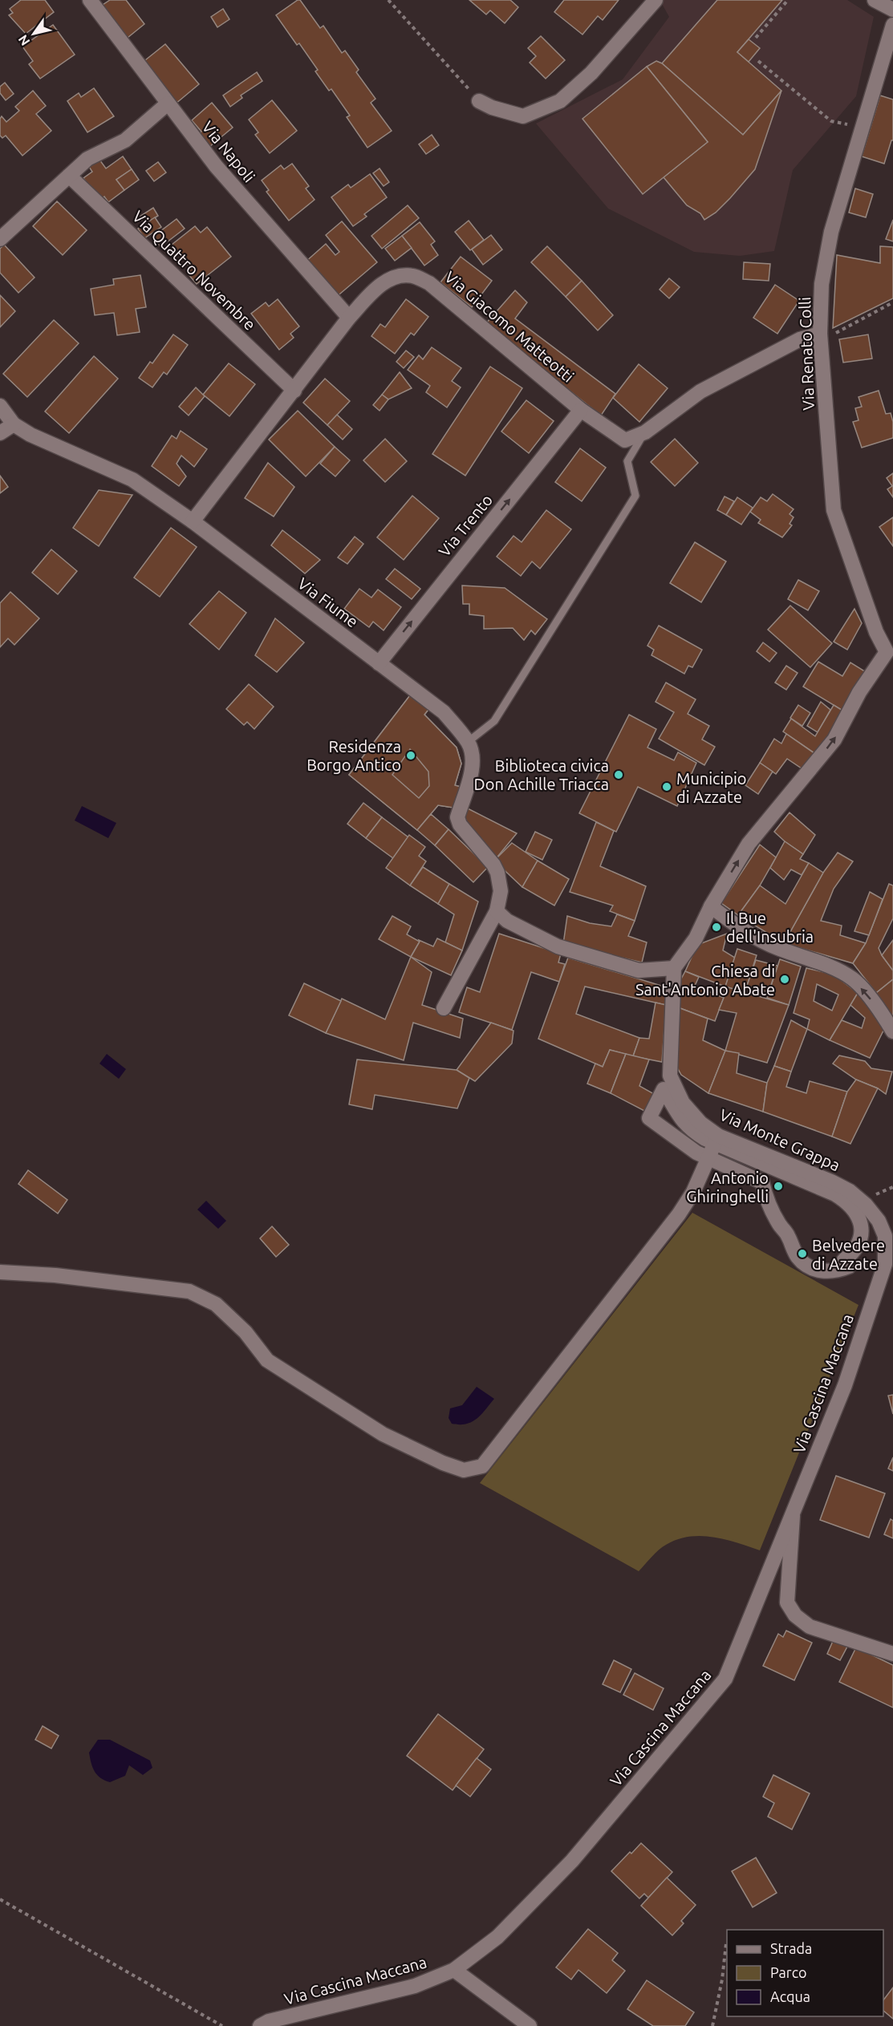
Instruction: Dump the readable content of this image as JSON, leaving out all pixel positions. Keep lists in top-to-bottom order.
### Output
{
  "streets": {
    "street": [
      "Via Napoli",
      "Via Quattro Novembre",
      "Via Giacomo Matteotti",
      "Via Renato Colli",
      "Via Trento",
      "Via Fiume",
      "Via Monte Grappa",
      "Via Cascina Maccana"
    ]
  },
  "crossings": [
    ["Via Napoli", "Via Giacomo Matteotti"],
    ["Via Quattro Novembre", "Via Giacomo Matteotti"],
    ["Via Giacomo Matteotti", "Via Renato Colli"],
    ["Via Giacomo Matteotti", "Via Trento"],
    ["Via Giacomo Matteotti", "Via Fiume"],
    ["Via Trento", "Via Fiume"],
    ["Via Monte Grappa", "Via Cascina Maccana"]
  ],
  "one_way": ["Via Trento"],
  "places": [
    "Residenza Borgo Antico",
    "Biblioteca civica Don Achille Triacca",
    "Municipio di Azzate",
    "Il Bue dell'Insubria",
    "Chiesa di Sant'Antonio Abate",
    "Antonio Ghiringhelli",
    "Belvedere di Azzate"
  ],
  "legend": ["Strada", "Parco", "Acqua"],
  "north": "bottom left"
}
